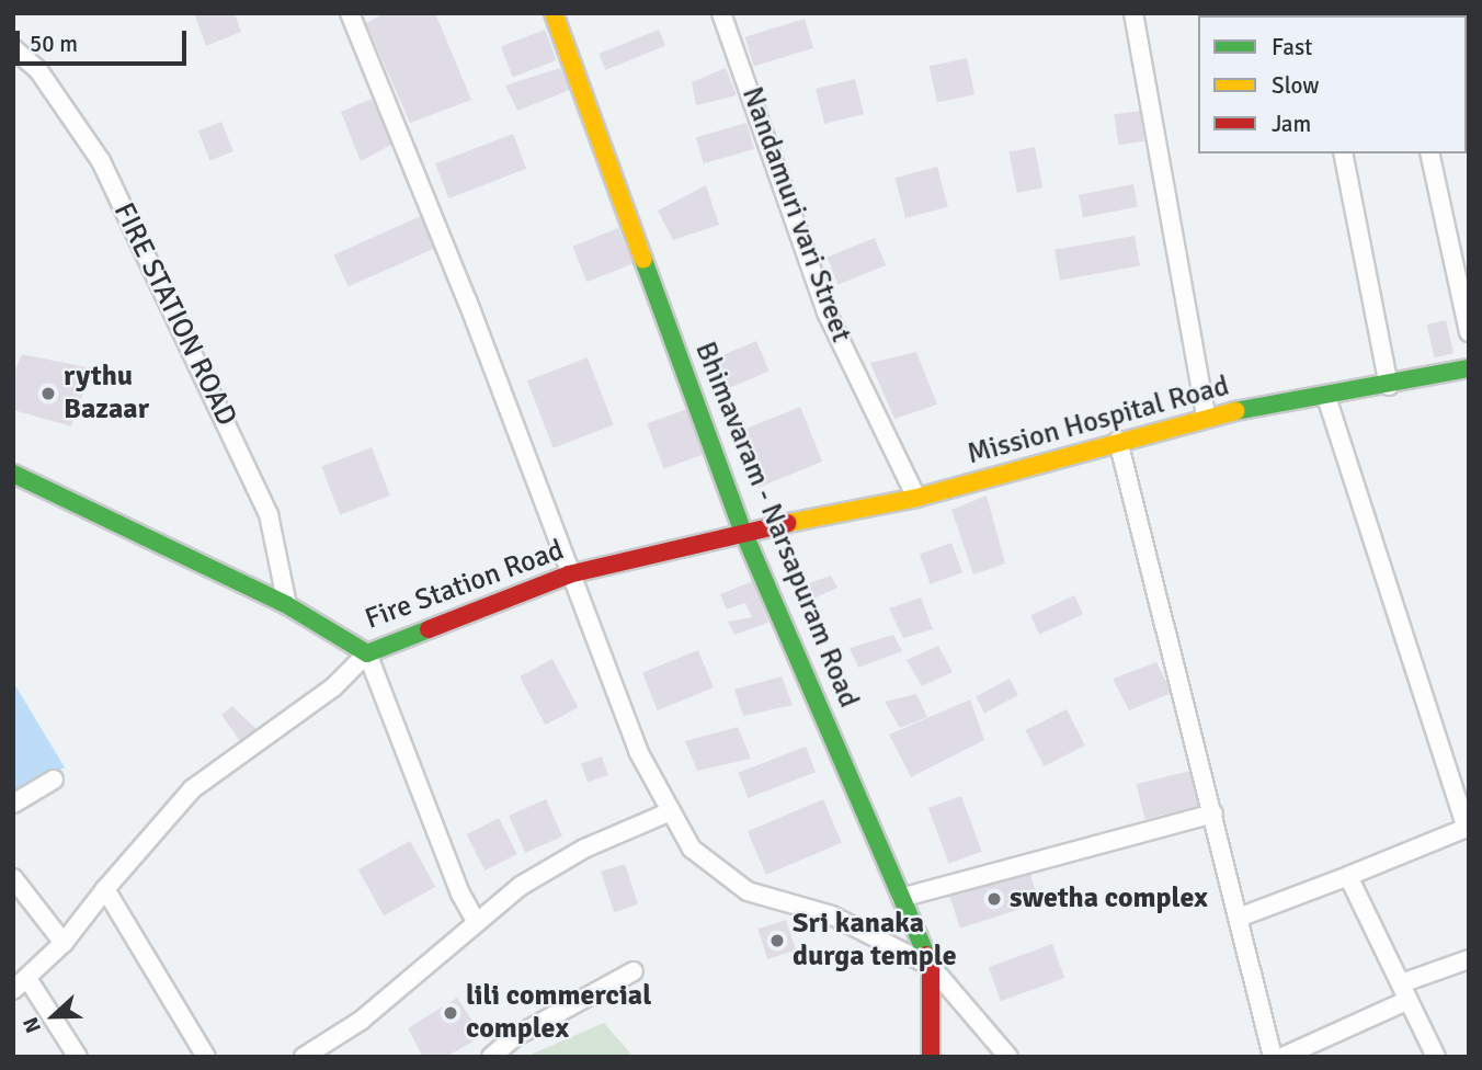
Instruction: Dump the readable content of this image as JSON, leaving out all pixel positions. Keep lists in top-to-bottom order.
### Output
{
  "streets": {
    "street": [
      "Nandamuri vari Street",
      "FIRE STATION ROAD",
      "Mission Hospital Road",
      "Bhimavaram - Narsapuram Road",
      "Fire Station Road"
    ]
  },
  "crossings": [
    ["Nandamuri vari Street", "Mission Hospital Road"],
    ["FIRE STATION ROAD", "Fire Station Road"],
    ["Mission Hospital Road", "Bhimavaram - Narsapuram Road"],
    ["Mission Hospital Road", "Fire Station Road"],
    ["Bhimavaram - Narsapuram Road", "Fire Station Road"]
  ],
  "places": [
    "rythu Bazaar",
    "swetha complex",
    "Sri kanaka durga temple",
    "lili commercial complex"
  ],
  "legend": ["Fast", "Slow", "Jam"],
  "scale_bar": "50 m",
  "north": "left"
}
